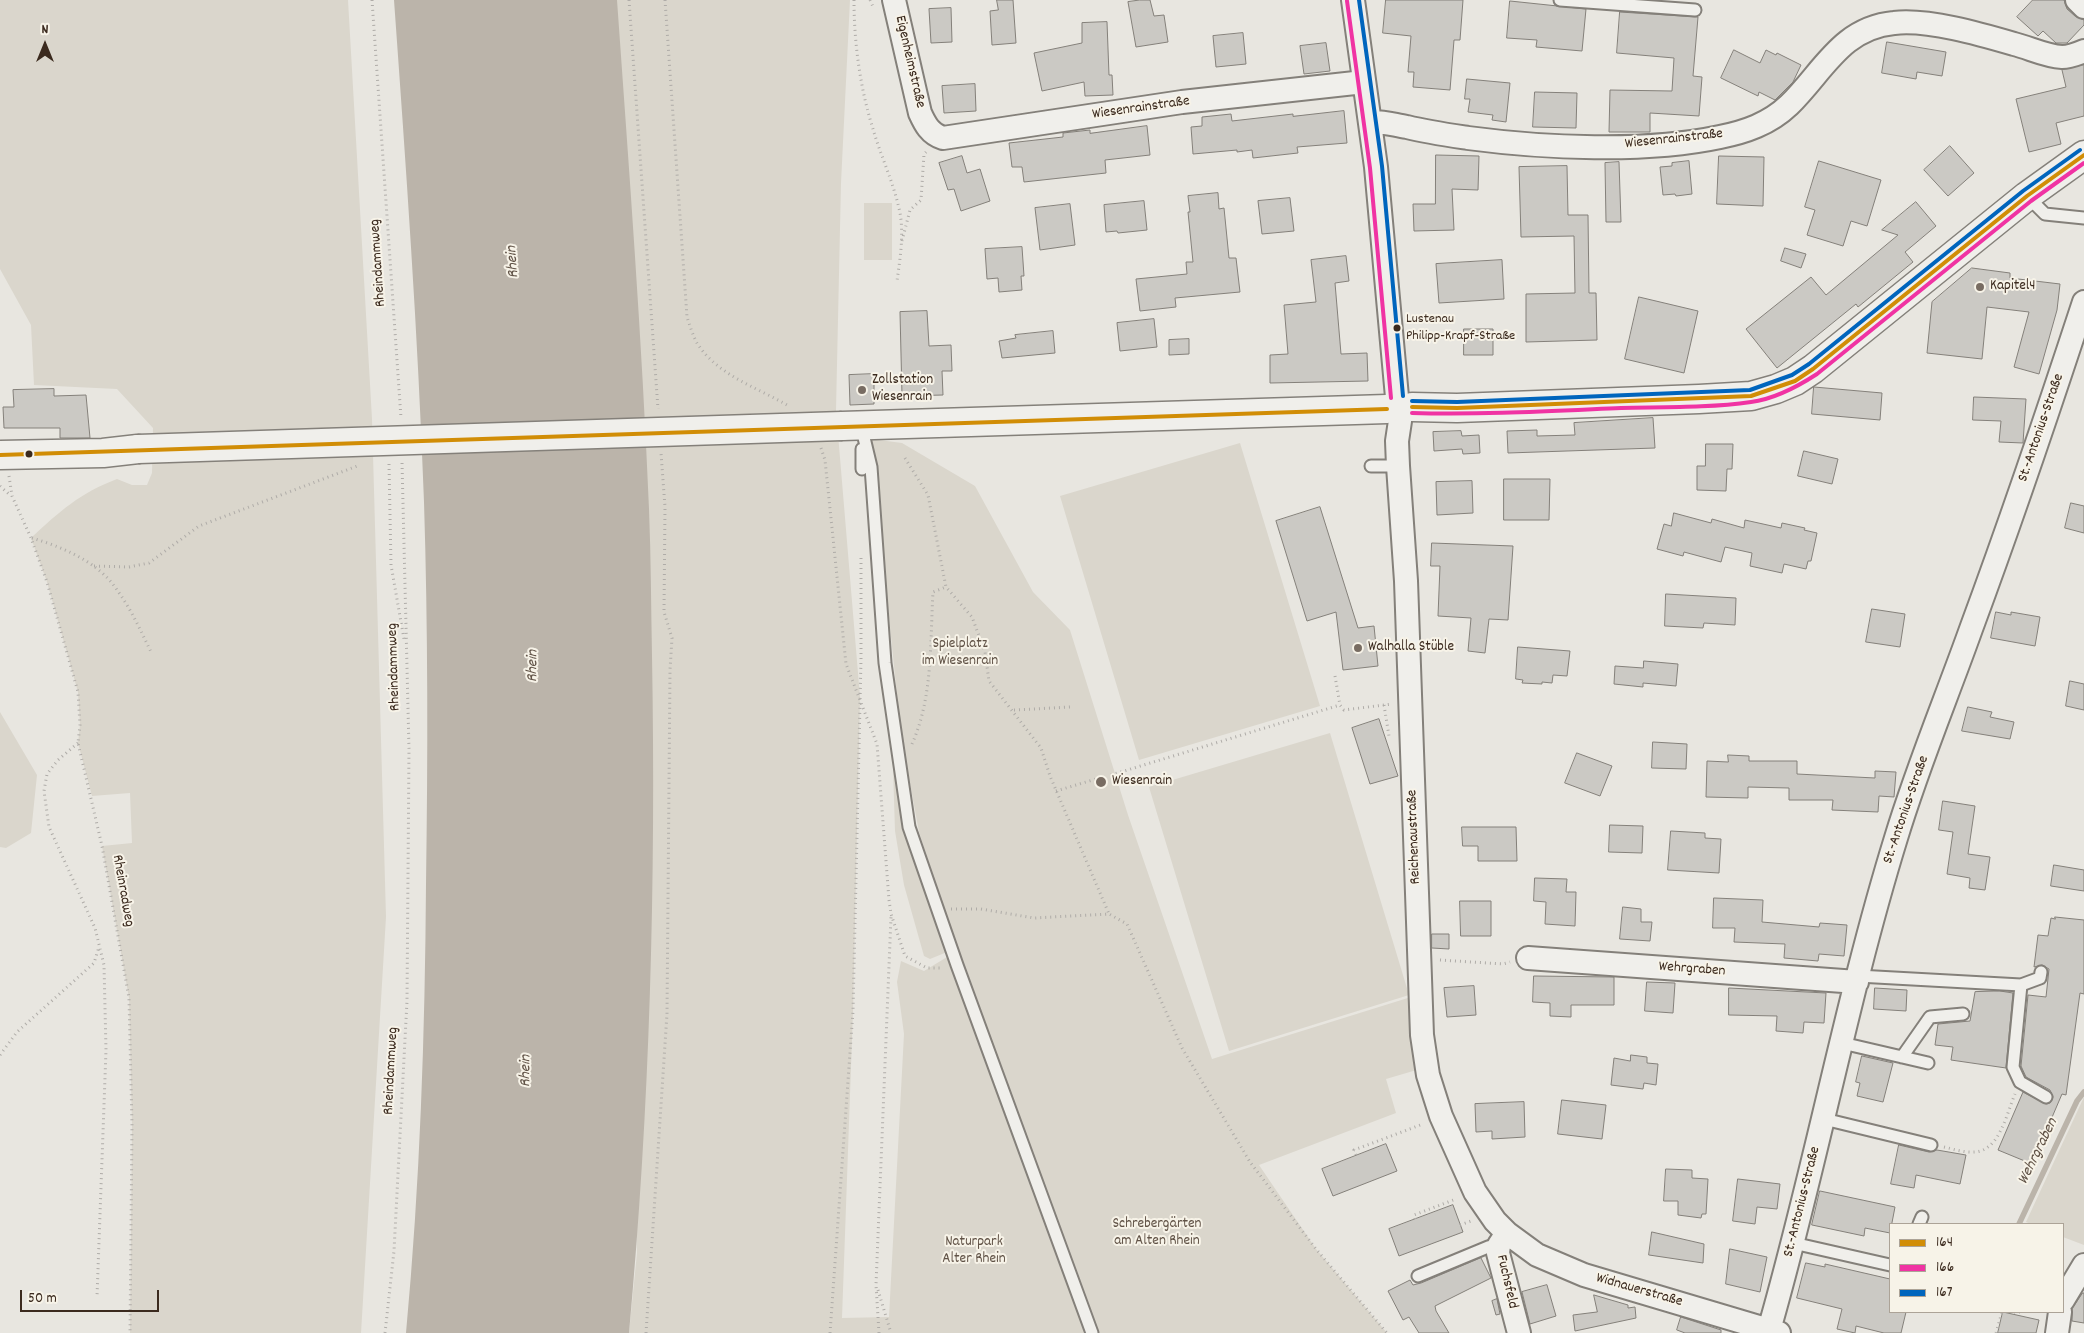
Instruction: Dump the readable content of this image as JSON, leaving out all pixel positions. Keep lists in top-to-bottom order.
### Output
{
  "streets": {
    "street": [
      "Eigenheimstraße",
      "Wiesenrainstraße",
      "St.-Antonius-Straße",
      "Reichenaustraße",
      "Wehrgraben",
      "Fuchsfeld",
      "Widnauerstraße"
    ],
    "path": ["Rheindammweg", "Rheinradweg"]
  },
  "crossings": [
    ["Eigenheimstraße", "Wiesenrainstraße"],
    ["Wiesenrainstraße", "Reichenaustraße"],
    ["St.-Antonius-Straße", "Wehrgraben"],
    ["St.-Antonius-Straße", "Widnauerstraße"],
    ["Reichenaustraße", "Fuchsfeld"],
    ["Reichenaustraße", "Widnauerstraße"],
    ["Fuchsfeld", "Widnauerstraße"]
  ],
  "water": ["Rhein", "Wehrgraben"],
  "parks": ["Spielplatz im Wiesenrain", "Schrebergärten am Alten Rhein", "Naturpark Alter Rhein"],
  "places": [
    "Kapitel4",
    "Lustenau Philipp-Krapf-Straße",
    "Zollstation Wiesenrain",
    "Walhalla Stüble",
    "Wiesenrain"
  ],
  "lines": ["transit line 167", "transit line 166", "transit line 164"],
  "legend": ["164", "166", "167"],
  "scale_bar": "50 m",
  "north": "top"
}
